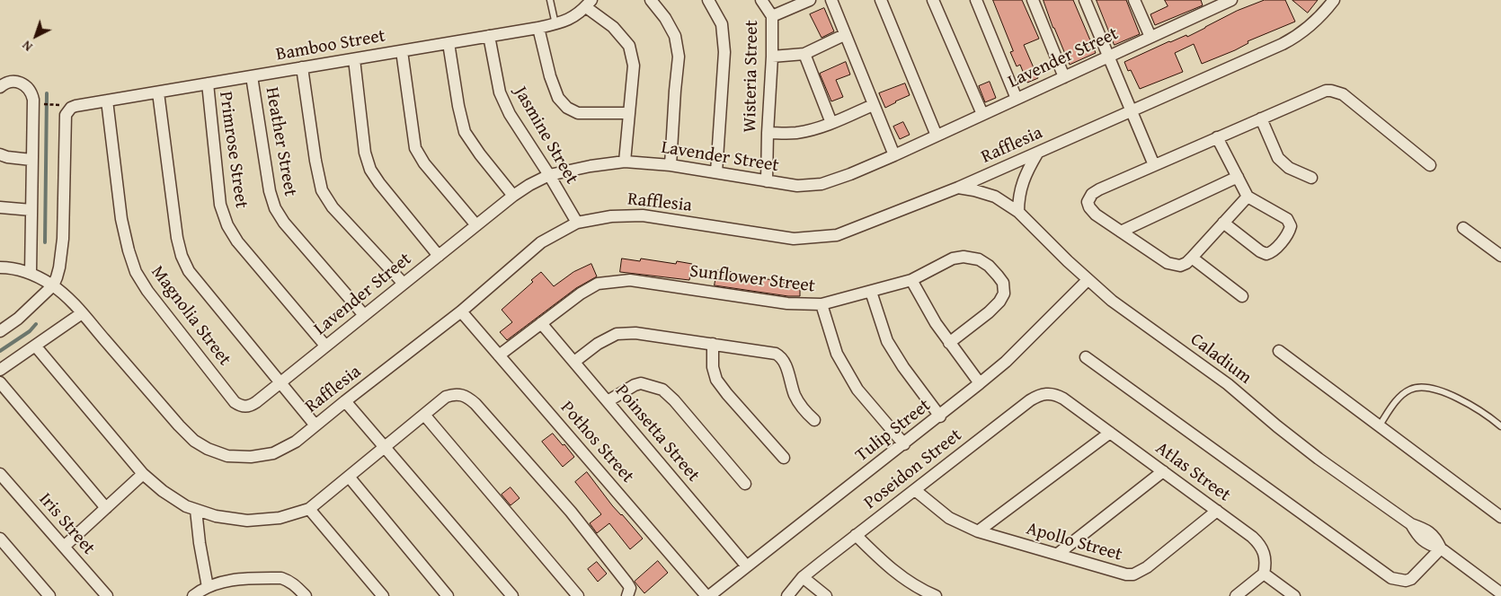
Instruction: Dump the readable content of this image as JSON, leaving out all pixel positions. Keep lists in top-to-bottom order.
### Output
{
  "streets": {
    "street": [
      "Bamboo Street",
      "Lavender Street",
      "Wisteria Street",
      "Jasmine Street",
      "Heather Street",
      "Rafflesia",
      "Primrose Street",
      "Sunflower Street",
      "Magnolia Street",
      "Caladium",
      "Tulip Street",
      "Poinsetta Street",
      "Pothos Street",
      "Poseidon Street",
      "Atlas Street",
      "Iris Street",
      "Apollo Street"
    ]
  },
  "crossings": [
    ["Bamboo Street", "Jasmine Street"],
    ["Bamboo Street", "Heather Street"],
    ["Bamboo Street", "Rafflesia"],
    ["Bamboo Street", "Primrose Street"],
    ["Bamboo Street", "Magnolia Street"],
    ["Lavender Street", "Wisteria Street"],
    ["Lavender Street", "Jasmine Street"],
    ["Lavender Street", "Heather Street"],
    ["Lavender Street", "Primrose Street"],
    ["Lavender Street", "Magnolia Street"],
    ["Jasmine Street", "Rafflesia"],
    ["Rafflesia", "Caladium"],
    ["Rafflesia", "Pothos Street"],
    ["Sunflower Street", "Poinsetta Street"],
    ["Sunflower Street", "Pothos Street"],
    ["Caladium", "Tulip Street"],
    ["Tulip Street", "Poinsetta Street"],
    ["Tulip Street", "Pothos Street"],
    ["Poseidon Street", "Atlas Street"],
    ["Poseidon Street", "Apollo Street"],
    ["Atlas Street", "Apollo Street"]
  ],
  "north": "bottom left"
}
